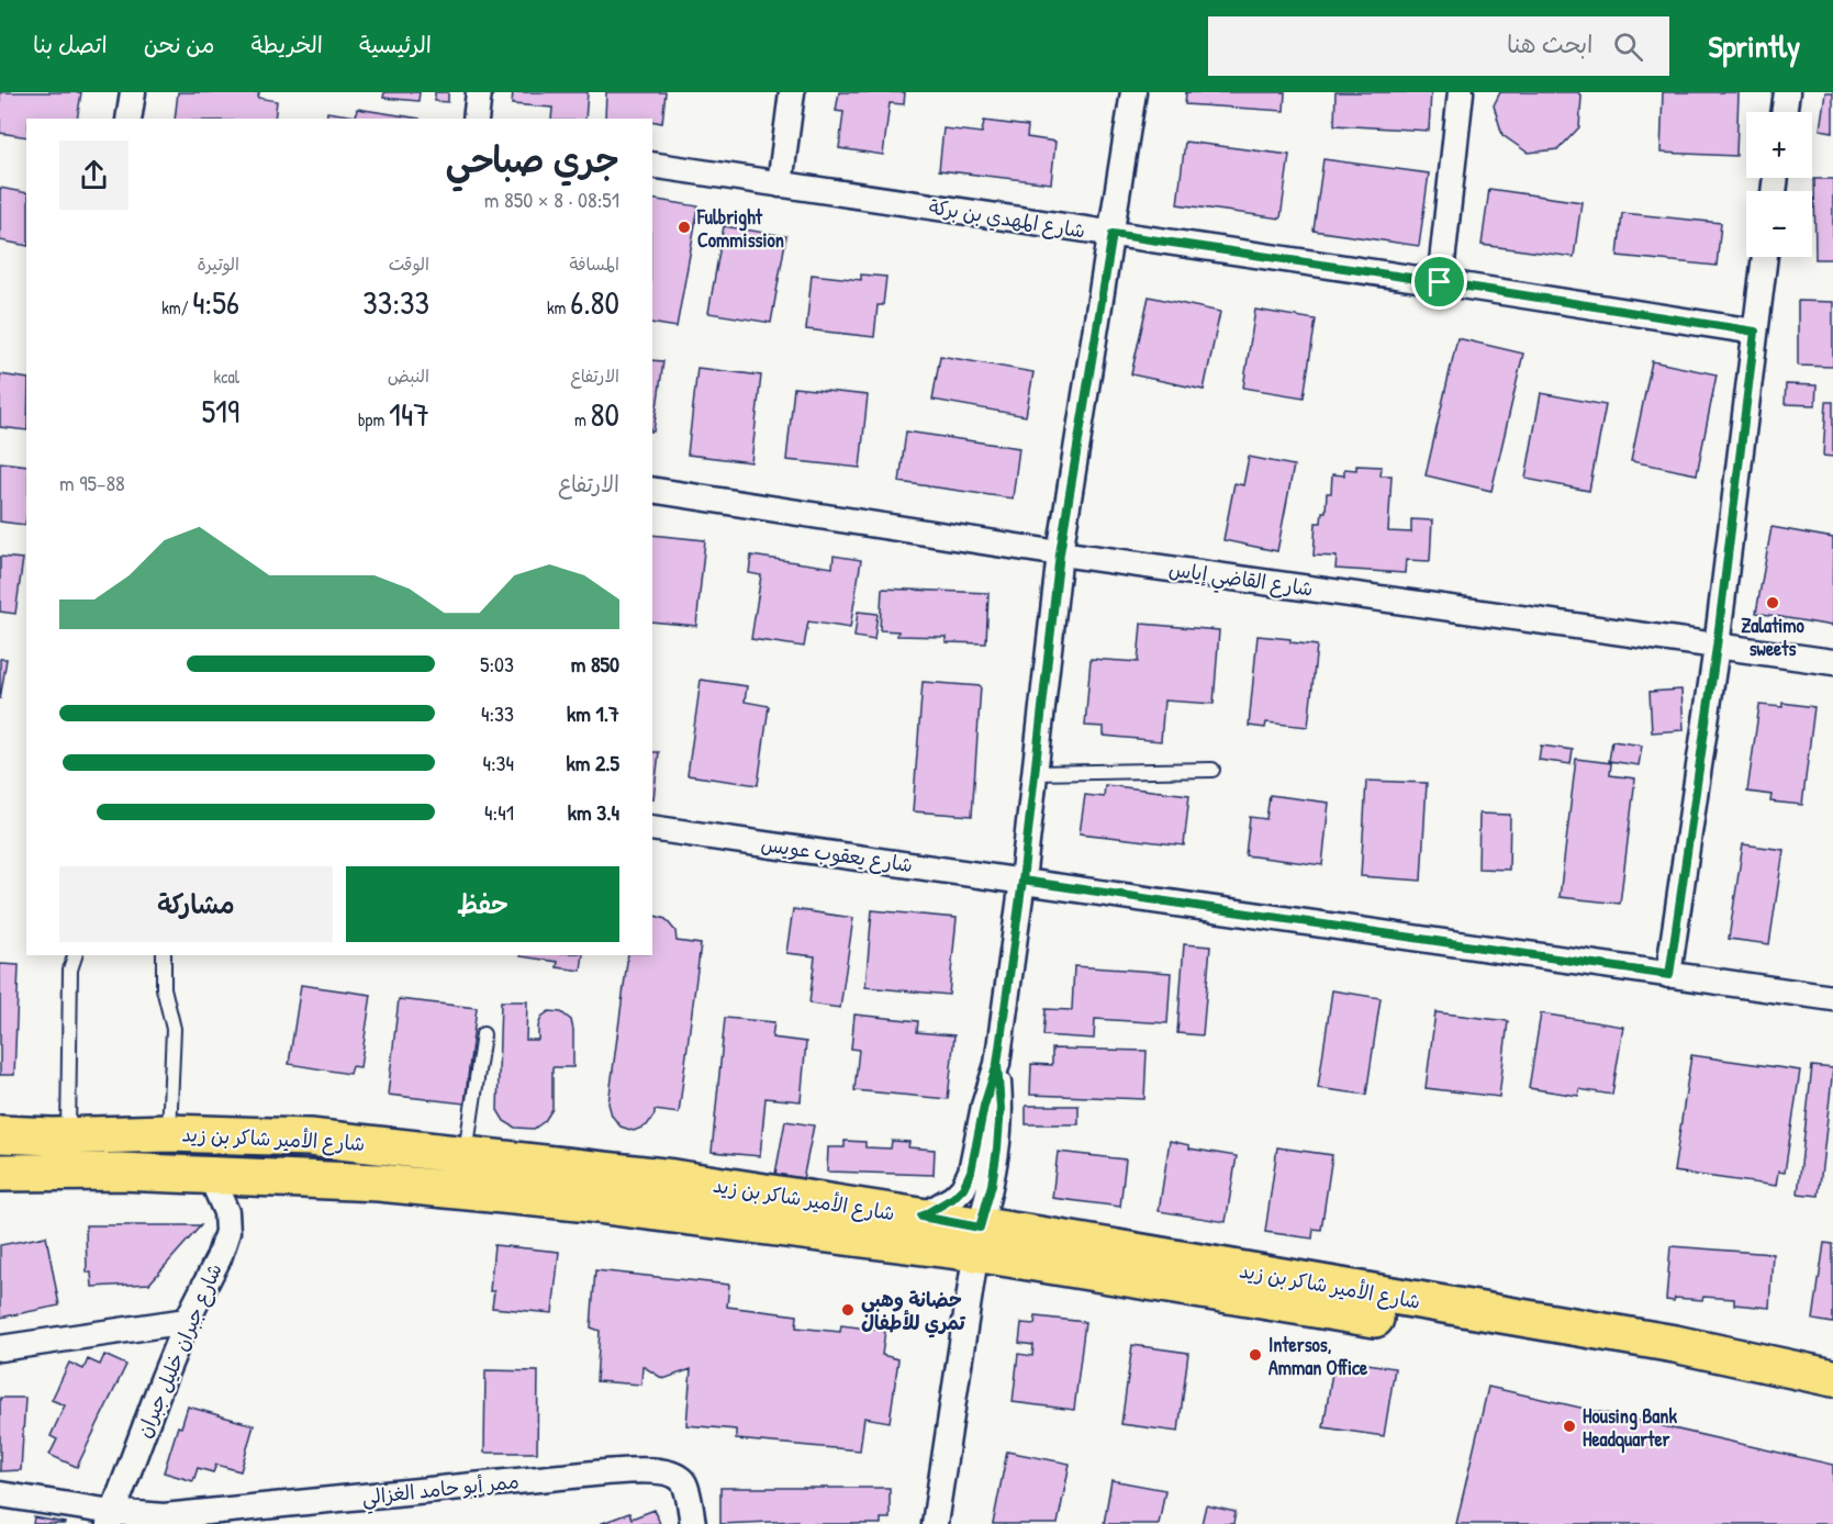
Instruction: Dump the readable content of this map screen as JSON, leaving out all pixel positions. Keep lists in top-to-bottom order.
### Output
{
  "streets": {
    "main road": ["شارع الأمير شاكر بن زيد"],
    "street": [
      "شارع المهدي بن بركة",
      "شارع القاضي إياس",
      "شارع يعقوب عويس",
      "شارع جبران خليل جبران",
      "ممر أبو حامد الغزالي"
    ]
  },
  "crossings": [
    ["شارع الأمير شاكر بن زيد", "شارع جبران خليل جبران"],
    ["شارع جبران خليل جبران", "ممر أبو حامد الغزالي"]
  ],
  "places": [
    "Fulbright Commission",
    "Zalatimo sweets",
    "حضانة وهبي تمري للأطفال",
    "Intersos, Amman Office",
    "Housing Bank Headquarter"
  ],
  "page": {
    "header": "Sprintly",
    "search": "ابحث هنا",
    "nav": [
      "الرئيسية",
      "الخريطة",
      "من نحن",
      "اتصل بنا"
    ],
    "map_buttons": ["+", "−"],
    "heading": ["جري صباحي", "08:51 · 8 × 850 m"],
    "stats": [
      ["المسافة", "6.80 km"],
      ["الوقت", "33:33"],
      ["الوتيرة", "4:56 /km"],
      ["الارتفاع", "80 m"],
      ["النبض", "147 bpm"],
      ["kcal", "519"]
    ],
    "chart": ["الارتفاع", "88–95 m"],
    "list": [
      {
        "name": "850 m",
        "note": "5:03"
      },
      {
        "name": "1.7 km",
        "note": "4:33"
      },
      {
        "name": "2.5 km",
        "note": "4:34"
      },
      {
        "name": "3.4 km",
        "note": "4:41"
      }
    ],
    "buttons": ["حفظ", "مشاركة"]
  }
}
